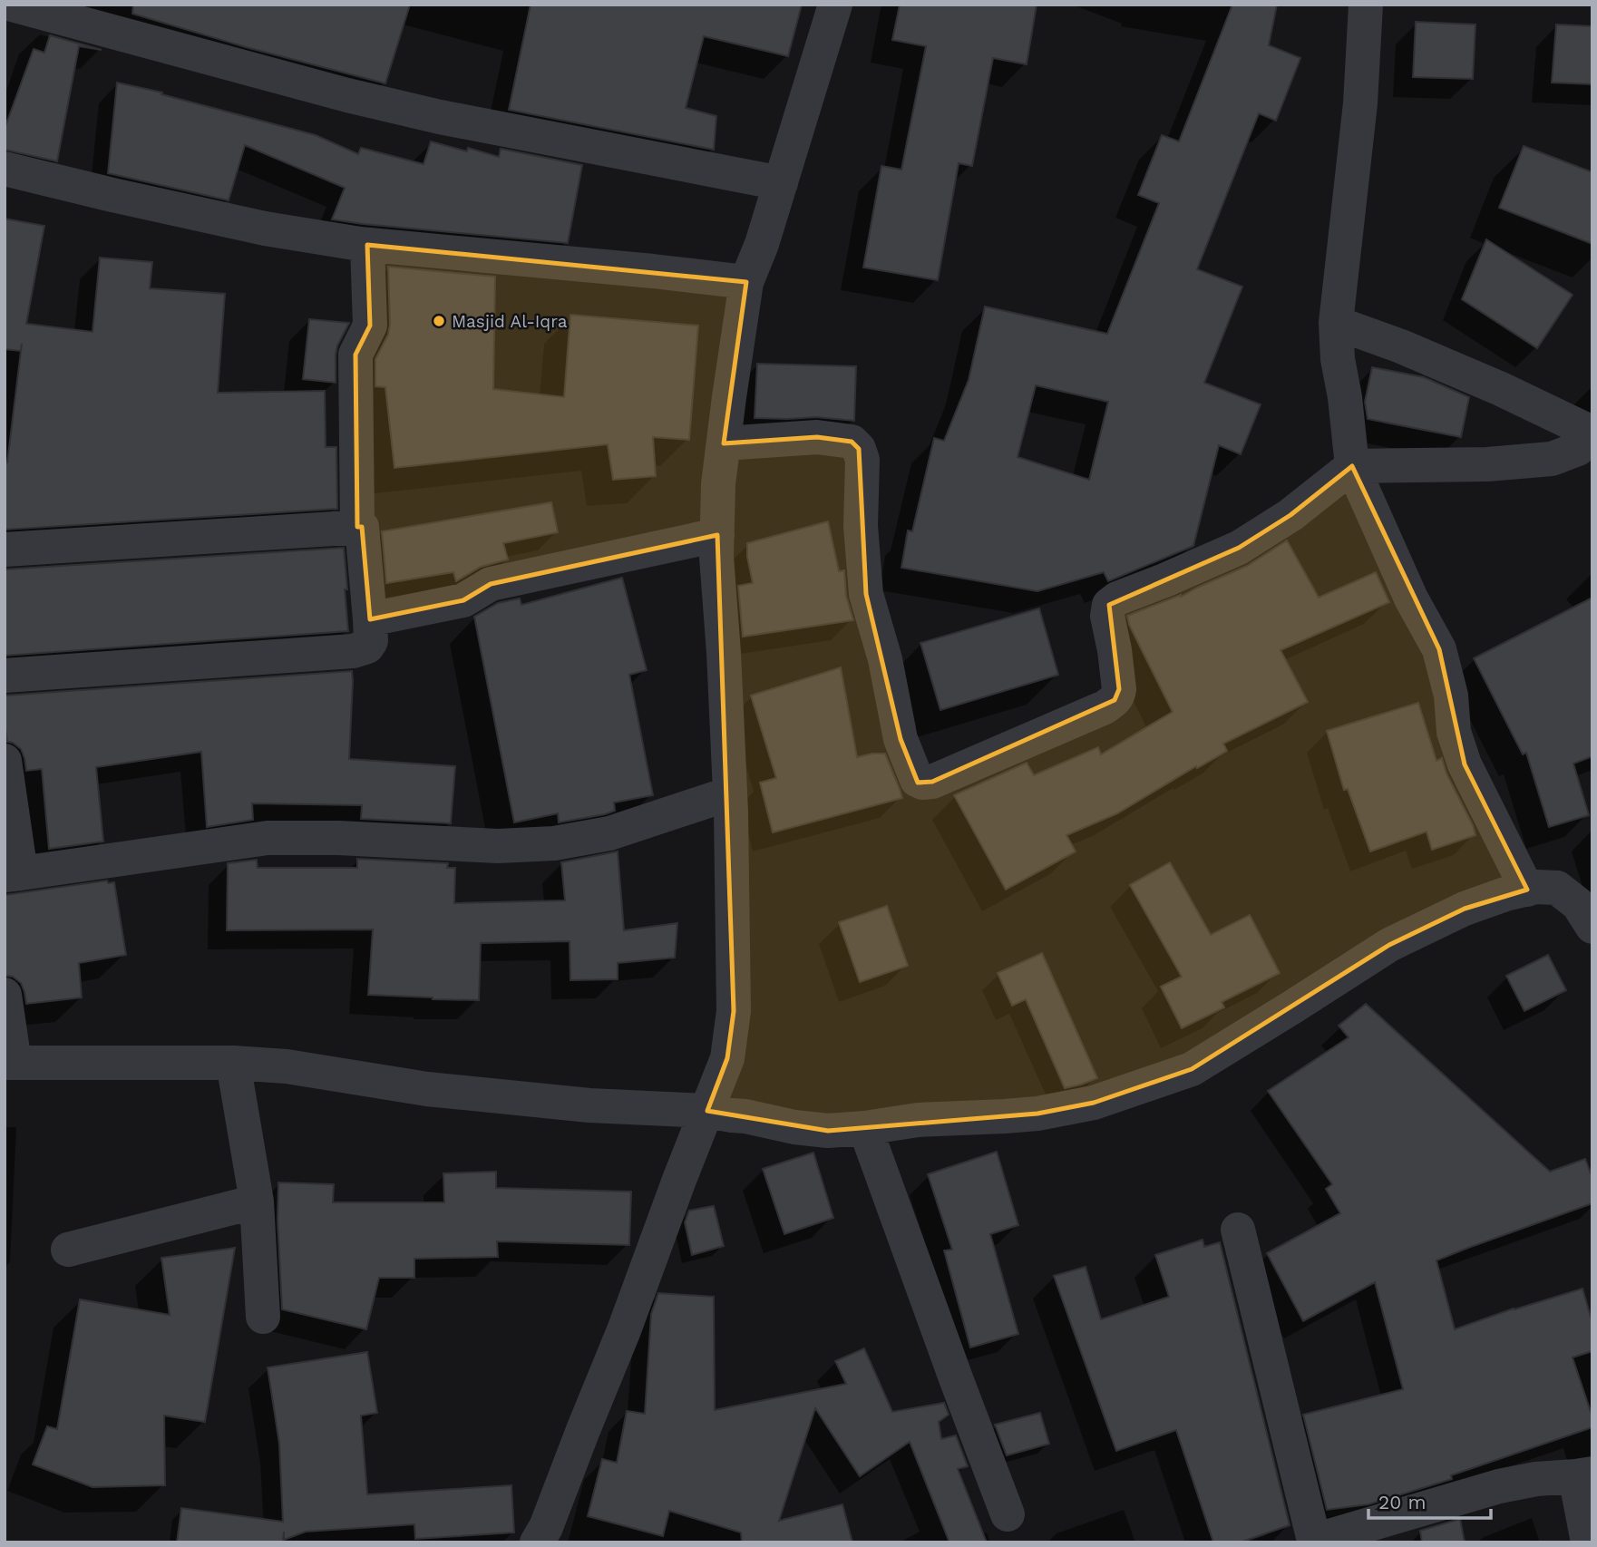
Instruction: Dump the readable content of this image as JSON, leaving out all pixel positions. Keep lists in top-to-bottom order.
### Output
{
  "places": ["Masjid Al-Iqra"],
  "scale_bar": "20 m"
}
